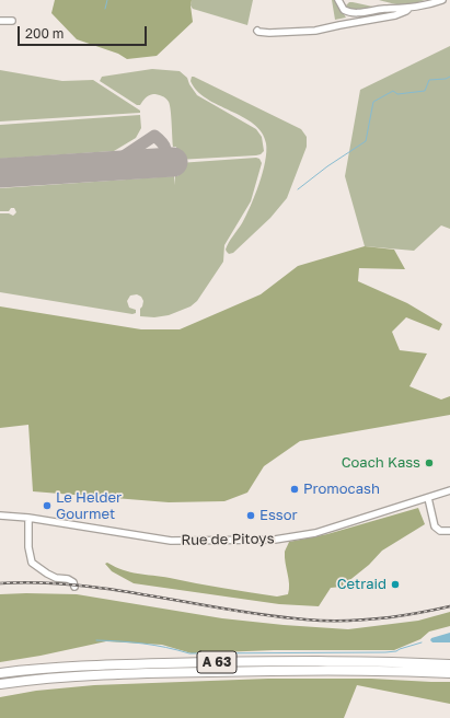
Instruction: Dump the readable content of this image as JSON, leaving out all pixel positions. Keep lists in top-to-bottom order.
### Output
{
  "streets": {
    "highway": ["A 63"],
    "street": ["Rue de Pitoys"]
  },
  "places": [
    "Coach Kass",
    "Promocash",
    "Le Helder Gourmet",
    "Essor",
    "Cetraid"
  ],
  "scale_bar": "200 m"
}
